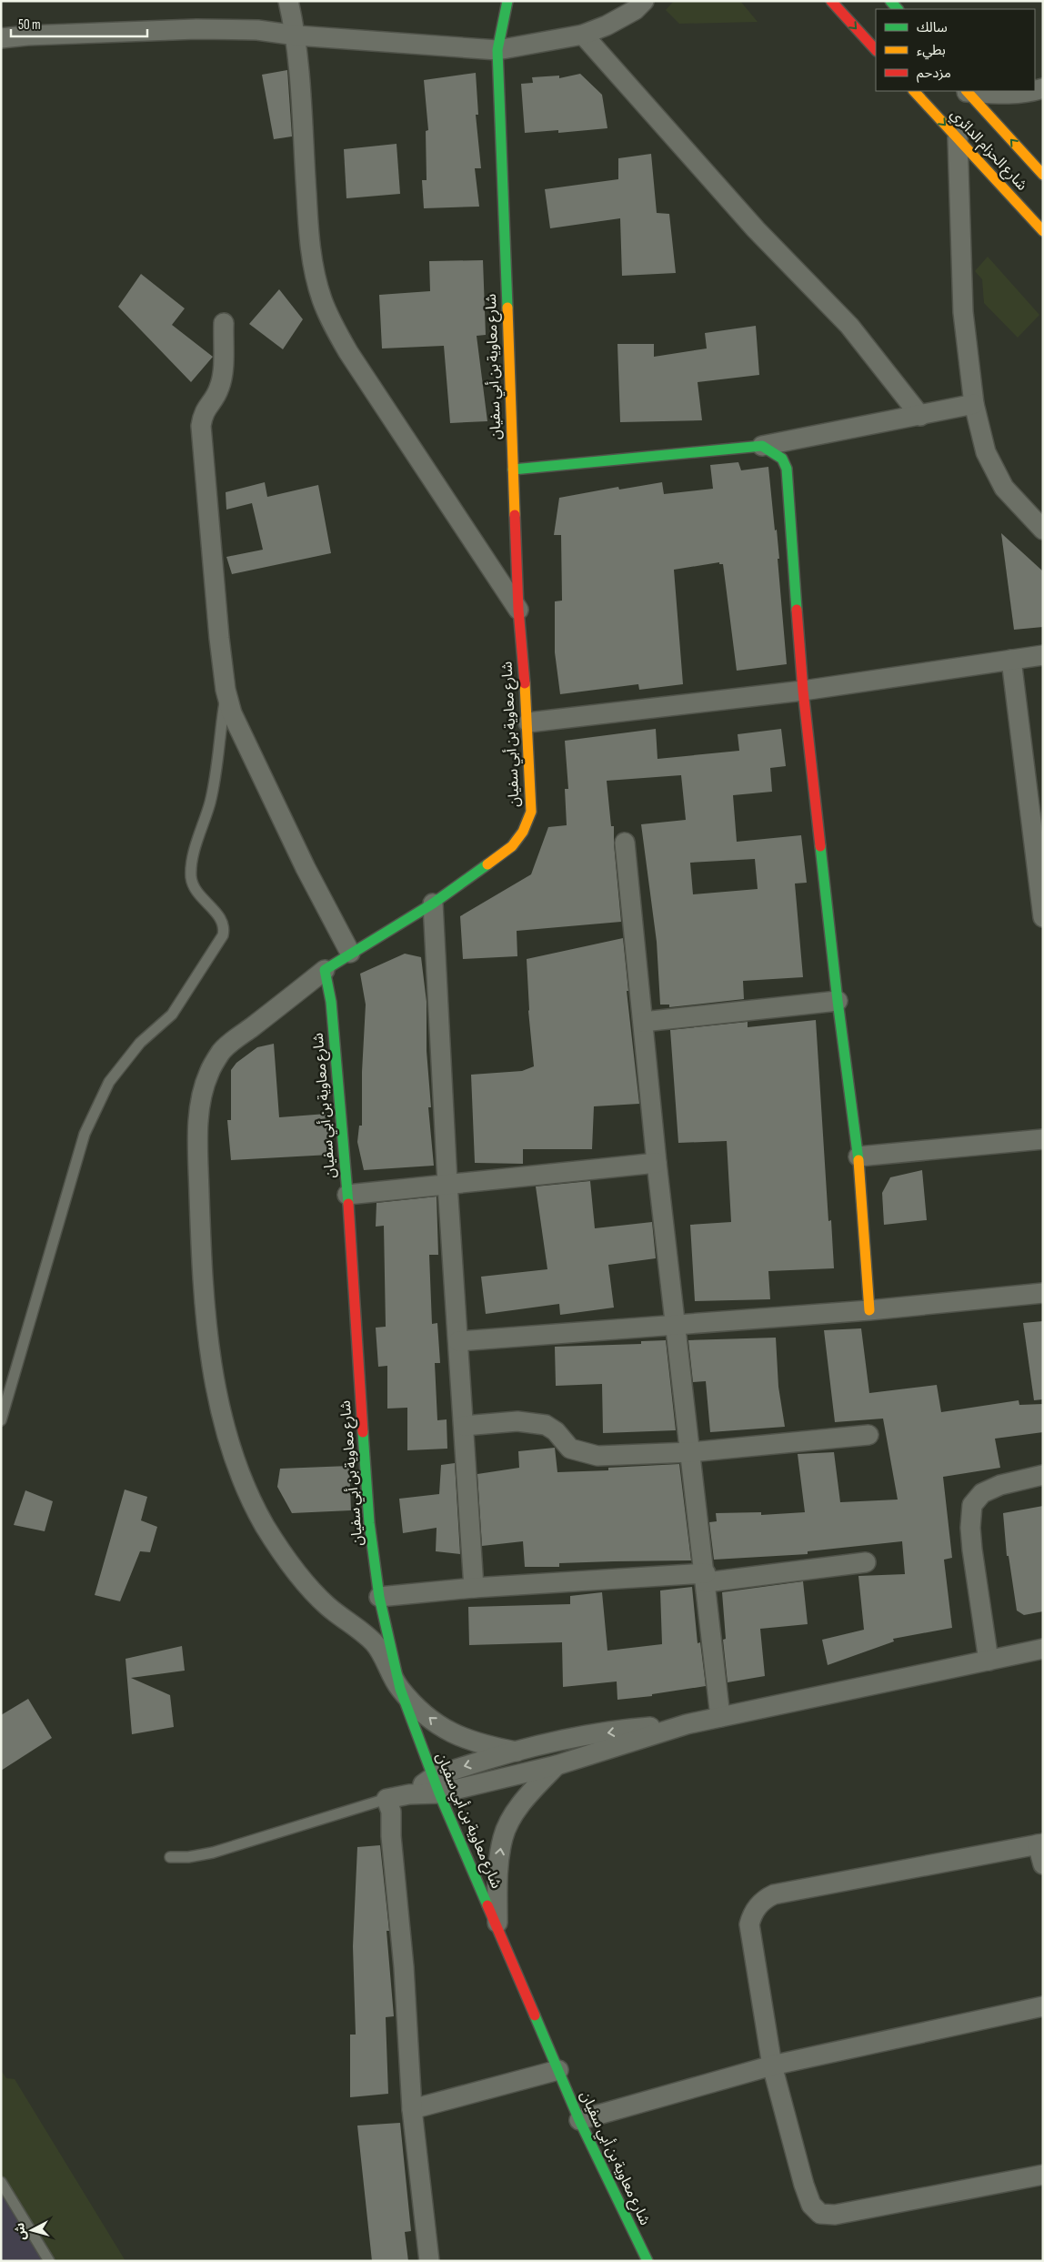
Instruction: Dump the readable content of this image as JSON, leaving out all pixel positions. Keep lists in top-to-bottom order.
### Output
{
  "streets": {
    "street": ["شارع الحزام الدائري", "شارع معاوية بن أبي سفيان"]
  },
  "legend": ["سالك", "بطيء", "مزدحم"],
  "scale_bar": "50 m",
  "north": "left"
}
